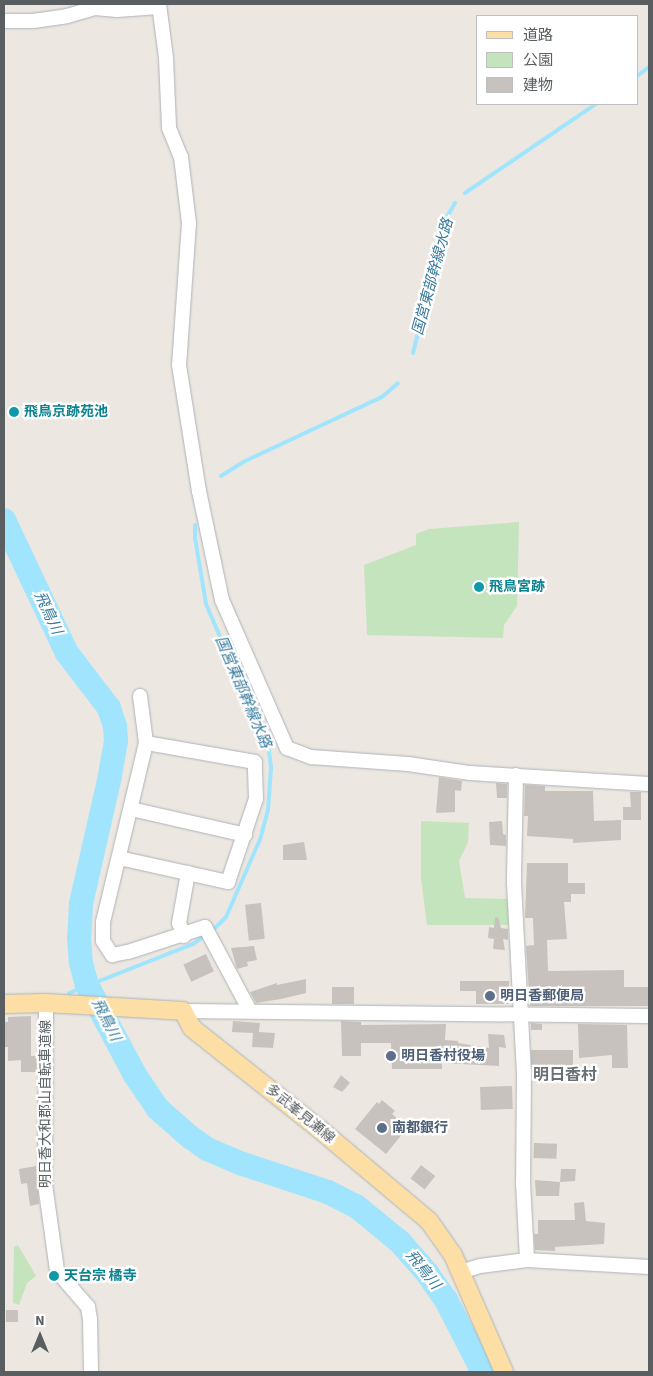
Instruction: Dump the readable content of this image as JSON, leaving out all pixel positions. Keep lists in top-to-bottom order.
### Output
{
  "streets": {
    "main road": ["多武峯見瀬線"],
    "street": ["明日香大和郡山自転車道線"]
  },
  "districts": ["明日香村"],
  "water": ["国営東部幹線水路", "飛鳥川"],
  "places": [
    "飛鳥京跡苑池",
    "飛鳥宮跡",
    "明日香郵便局",
    "明日香村役場",
    "南都銀行",
    "天台宗 橘寺"
  ],
  "legend": ["道路", "公園", "建物"],
  "north": "top"
}
